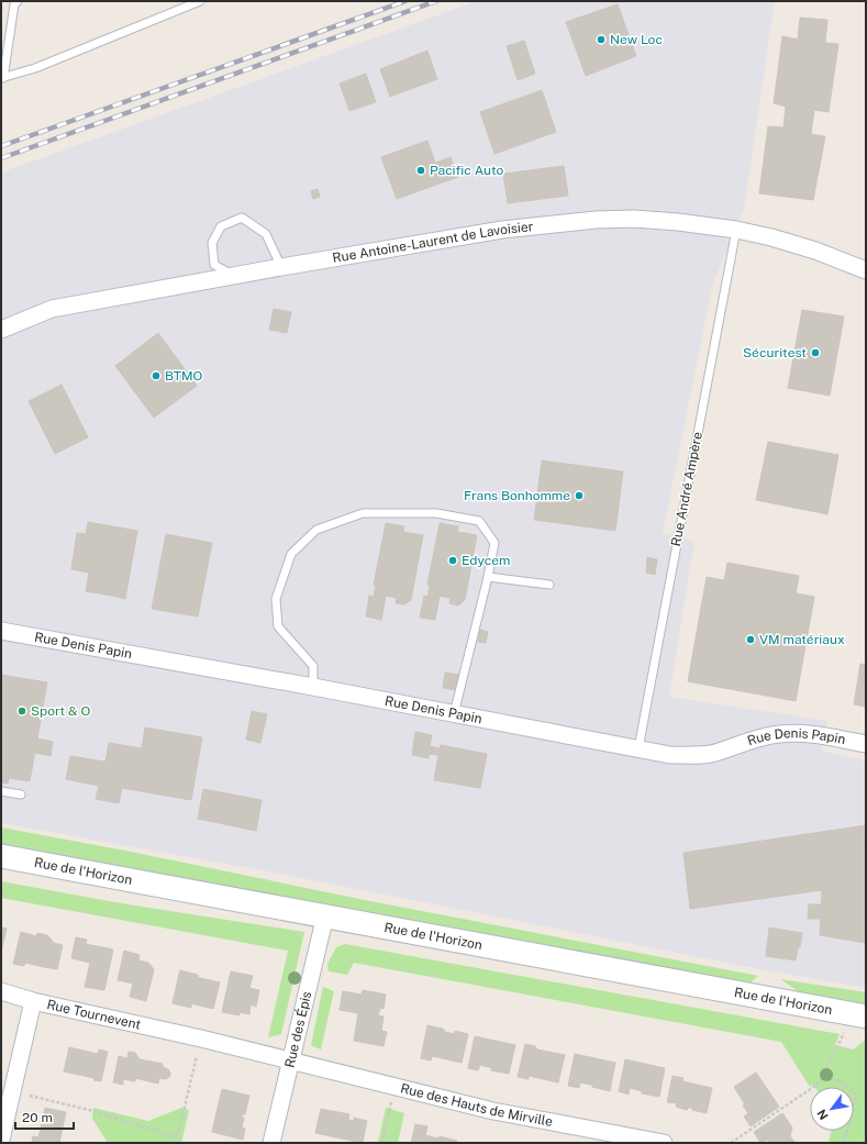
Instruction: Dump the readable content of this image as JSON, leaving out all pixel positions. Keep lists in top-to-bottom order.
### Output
{
  "streets": {
    "main road": ["Rue de l'Horizon"],
    "street": [
      "Rue Antoine-Laurent de Lavoisier",
      "Rue Denis Papin",
      "Rue Tournevent",
      "Rue des Épis",
      "Rue des Hauts de Mirville"
    ],
    "lane": ["Rue André Ampère"]
  },
  "crossings": [
    ["Rue Antoine-Laurent de Lavoisier", "Rue André Ampère"],
    ["Rue André Ampère", "Rue Denis Papin"],
    ["Rue de l'Horizon", "Rue des Épis"],
    ["Rue Tournevent", "Rue des Épis"],
    ["Rue Tournevent", "Rue des Hauts de Mirville"],
    ["Rue des Épis", "Rue des Hauts de Mirville"]
  ],
  "places": [
    "New Loc",
    "Pacific Auto",
    "Sécuritest",
    "BTMO",
    "Frans Bonhomme",
    "Edycem",
    "VM matériaux",
    "Sport & O"
  ],
  "scale_bar": "20 m",
  "north": "bottom left"
}
